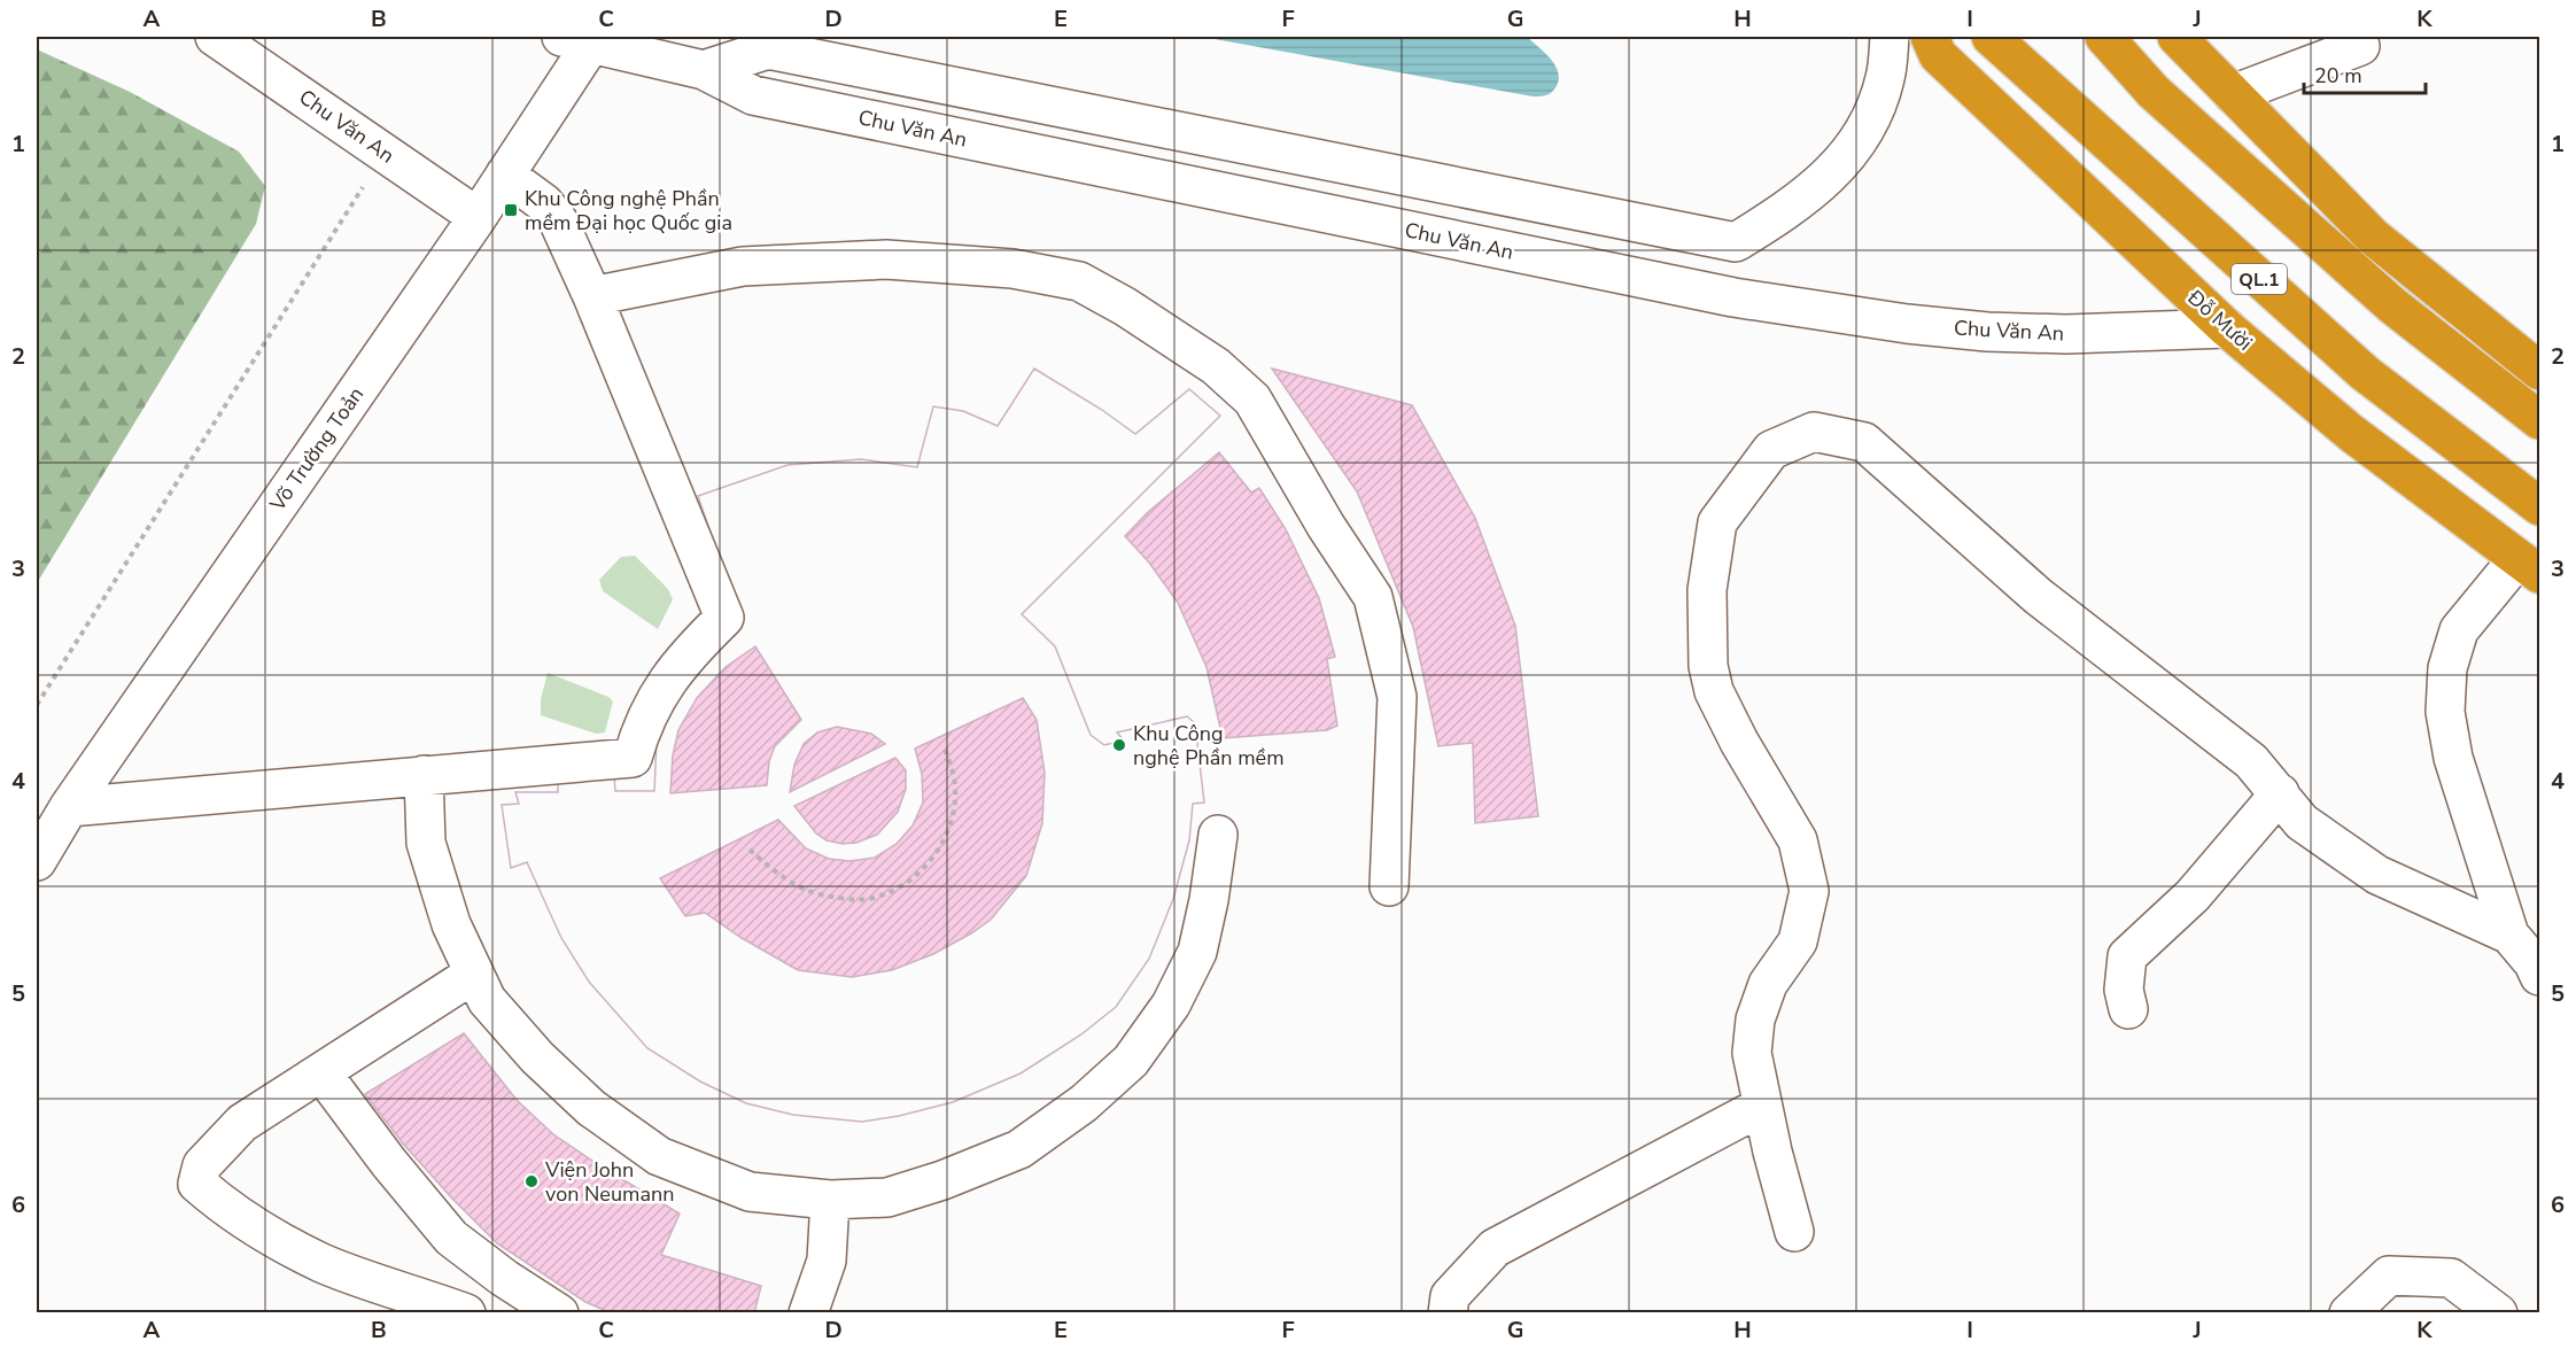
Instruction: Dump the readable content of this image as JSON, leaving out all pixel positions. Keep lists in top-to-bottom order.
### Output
{
  "streets": {
    "highway": ["QL.1", "Đỗ Mười"],
    "street": ["Chu Văn An", "Võ Trường Toản"]
  },
  "crossings": [
    ["Chu Văn An", "Đỗ Mười"],
    ["Chu Văn An", "Võ Trường Toản"]
  ],
  "places": {
    "transit": ["Khu Công nghệ Phần mềm Đại học Quốc gia"],
    "other": ["Khu Công nghệ Phần mềm", "Viện John von Neumann"]
  },
  "scale_bar": "20 m",
  "grid": {
    "columns": [
      "A",
      "B",
      "C",
      "D",
      "E",
      "F",
      "G",
      "H",
      "I",
      "J",
      "K"
    ],
    "rows": [
      "1",
      "2",
      "3",
      "4",
      "5",
      "6"
    ]
  }
}
